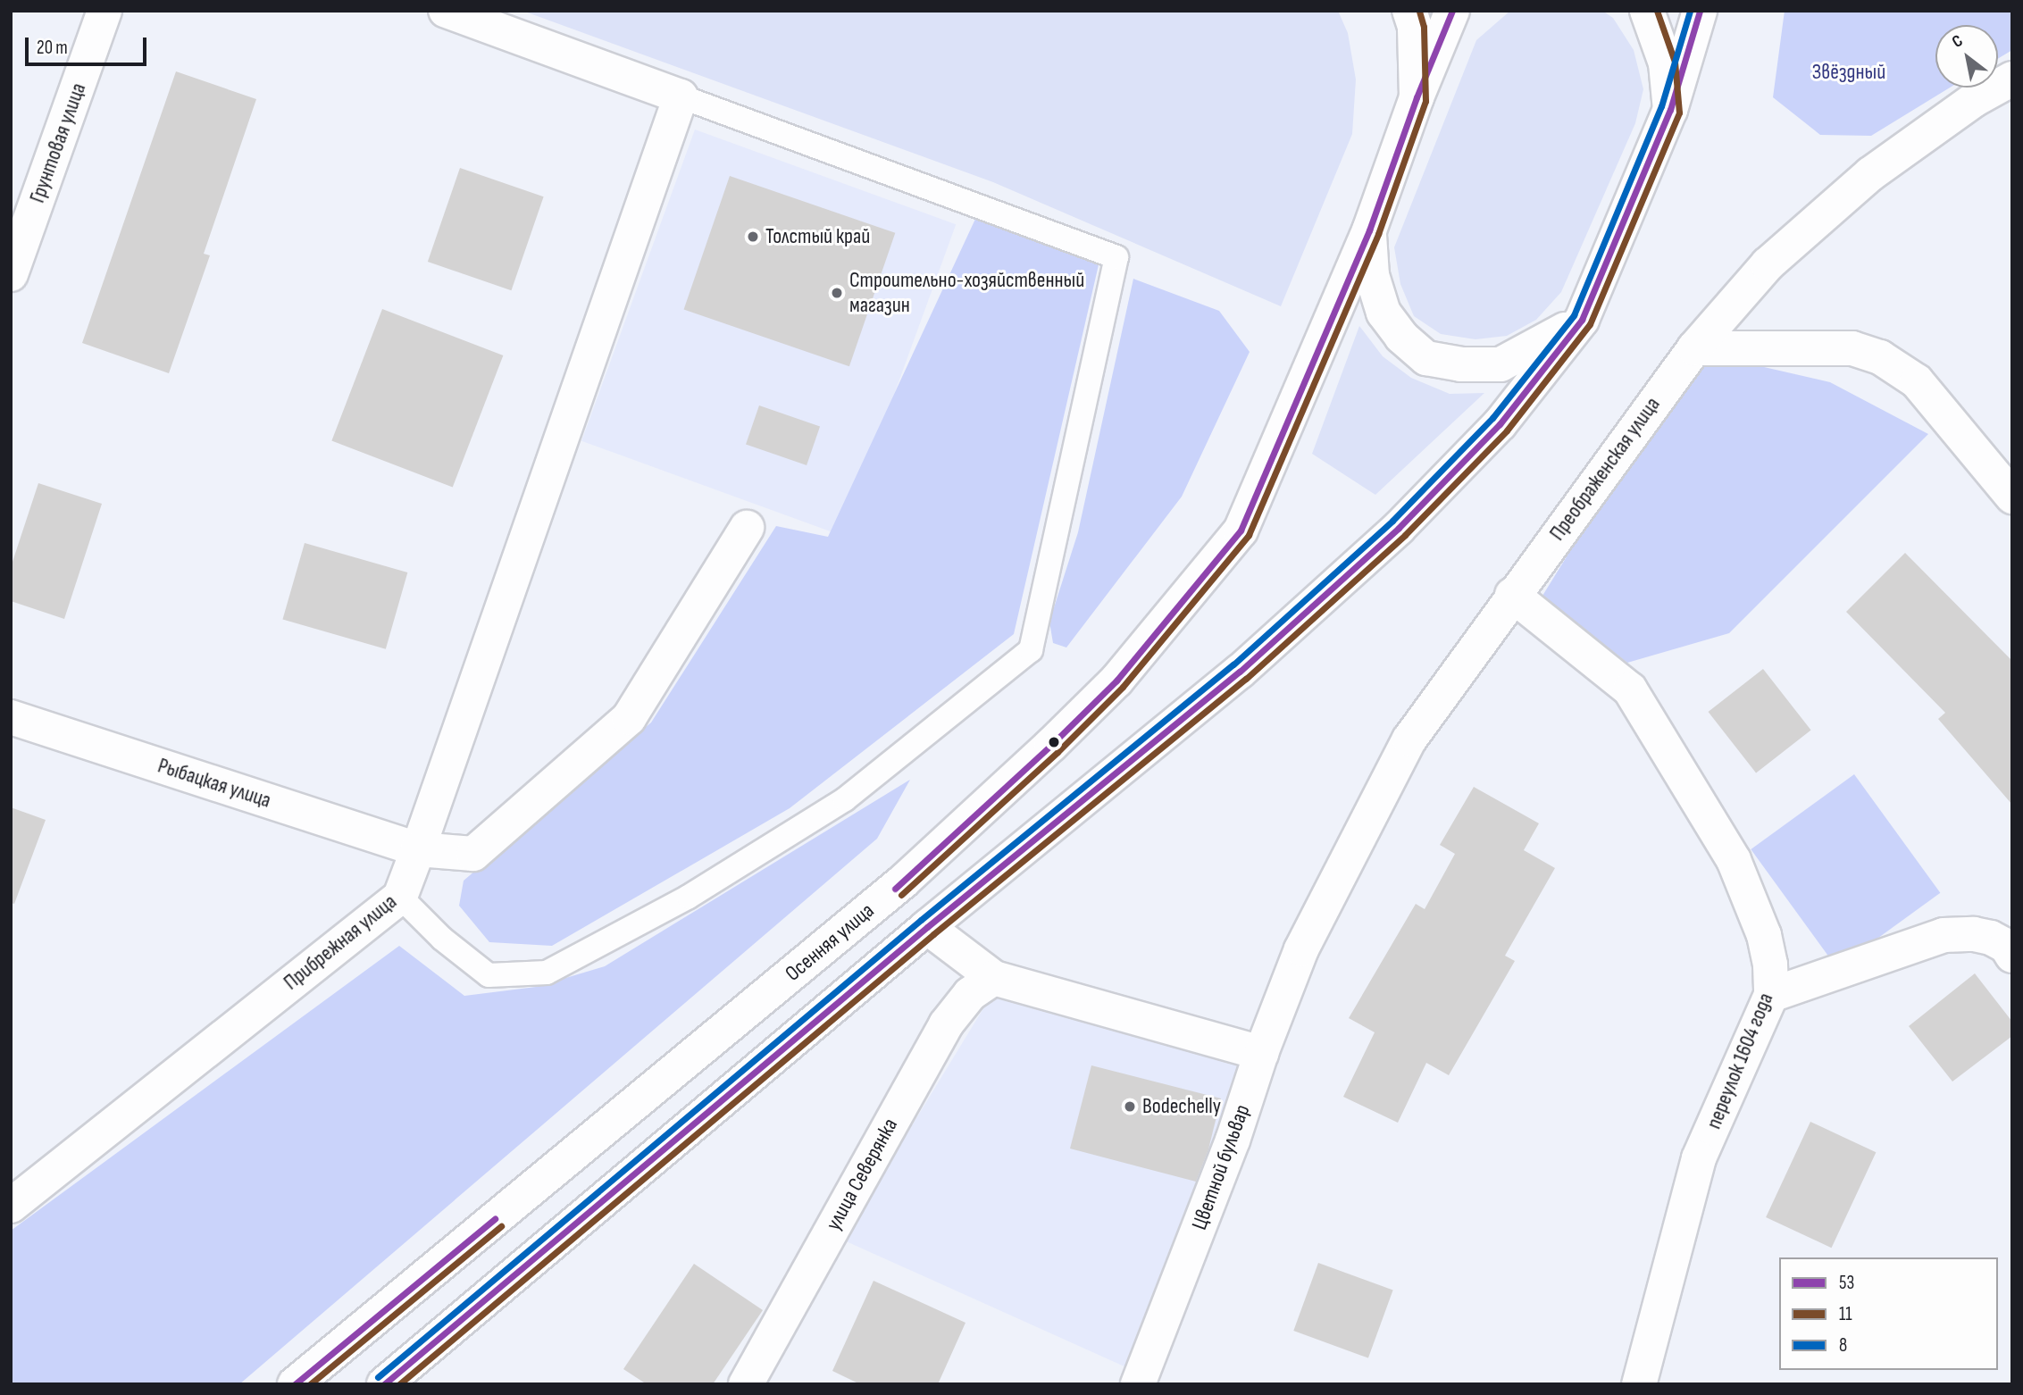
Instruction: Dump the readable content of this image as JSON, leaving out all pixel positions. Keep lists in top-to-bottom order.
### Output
{
  "streets": {
    "street": [
      "Грунтовая улица",
      "Преображенская улица",
      "Рыбацкая улица",
      "Прибрежная улица",
      "Осенняя улица",
      "переулок 1604 года",
      "Цветной бульвар",
      "улица Северянка"
    ]
  },
  "crossings": [
    ["Преображенская улица", "переулок 1604 года"],
    ["Преображенская улица", "Цветной бульвар"],
    ["Рыбацкая улица", "Прибрежная улица"]
  ],
  "parks": ["Звёздный"],
  "places": ["Толстый край", "Строительно-хозяйственный магазин", "Bodechelly"],
  "lines": ["transit line 53", "transit line 11", "transit line 8"],
  "legend": ["53", "11", "8"],
  "scale_bar": "20 m",
  "north": "top left"
}
